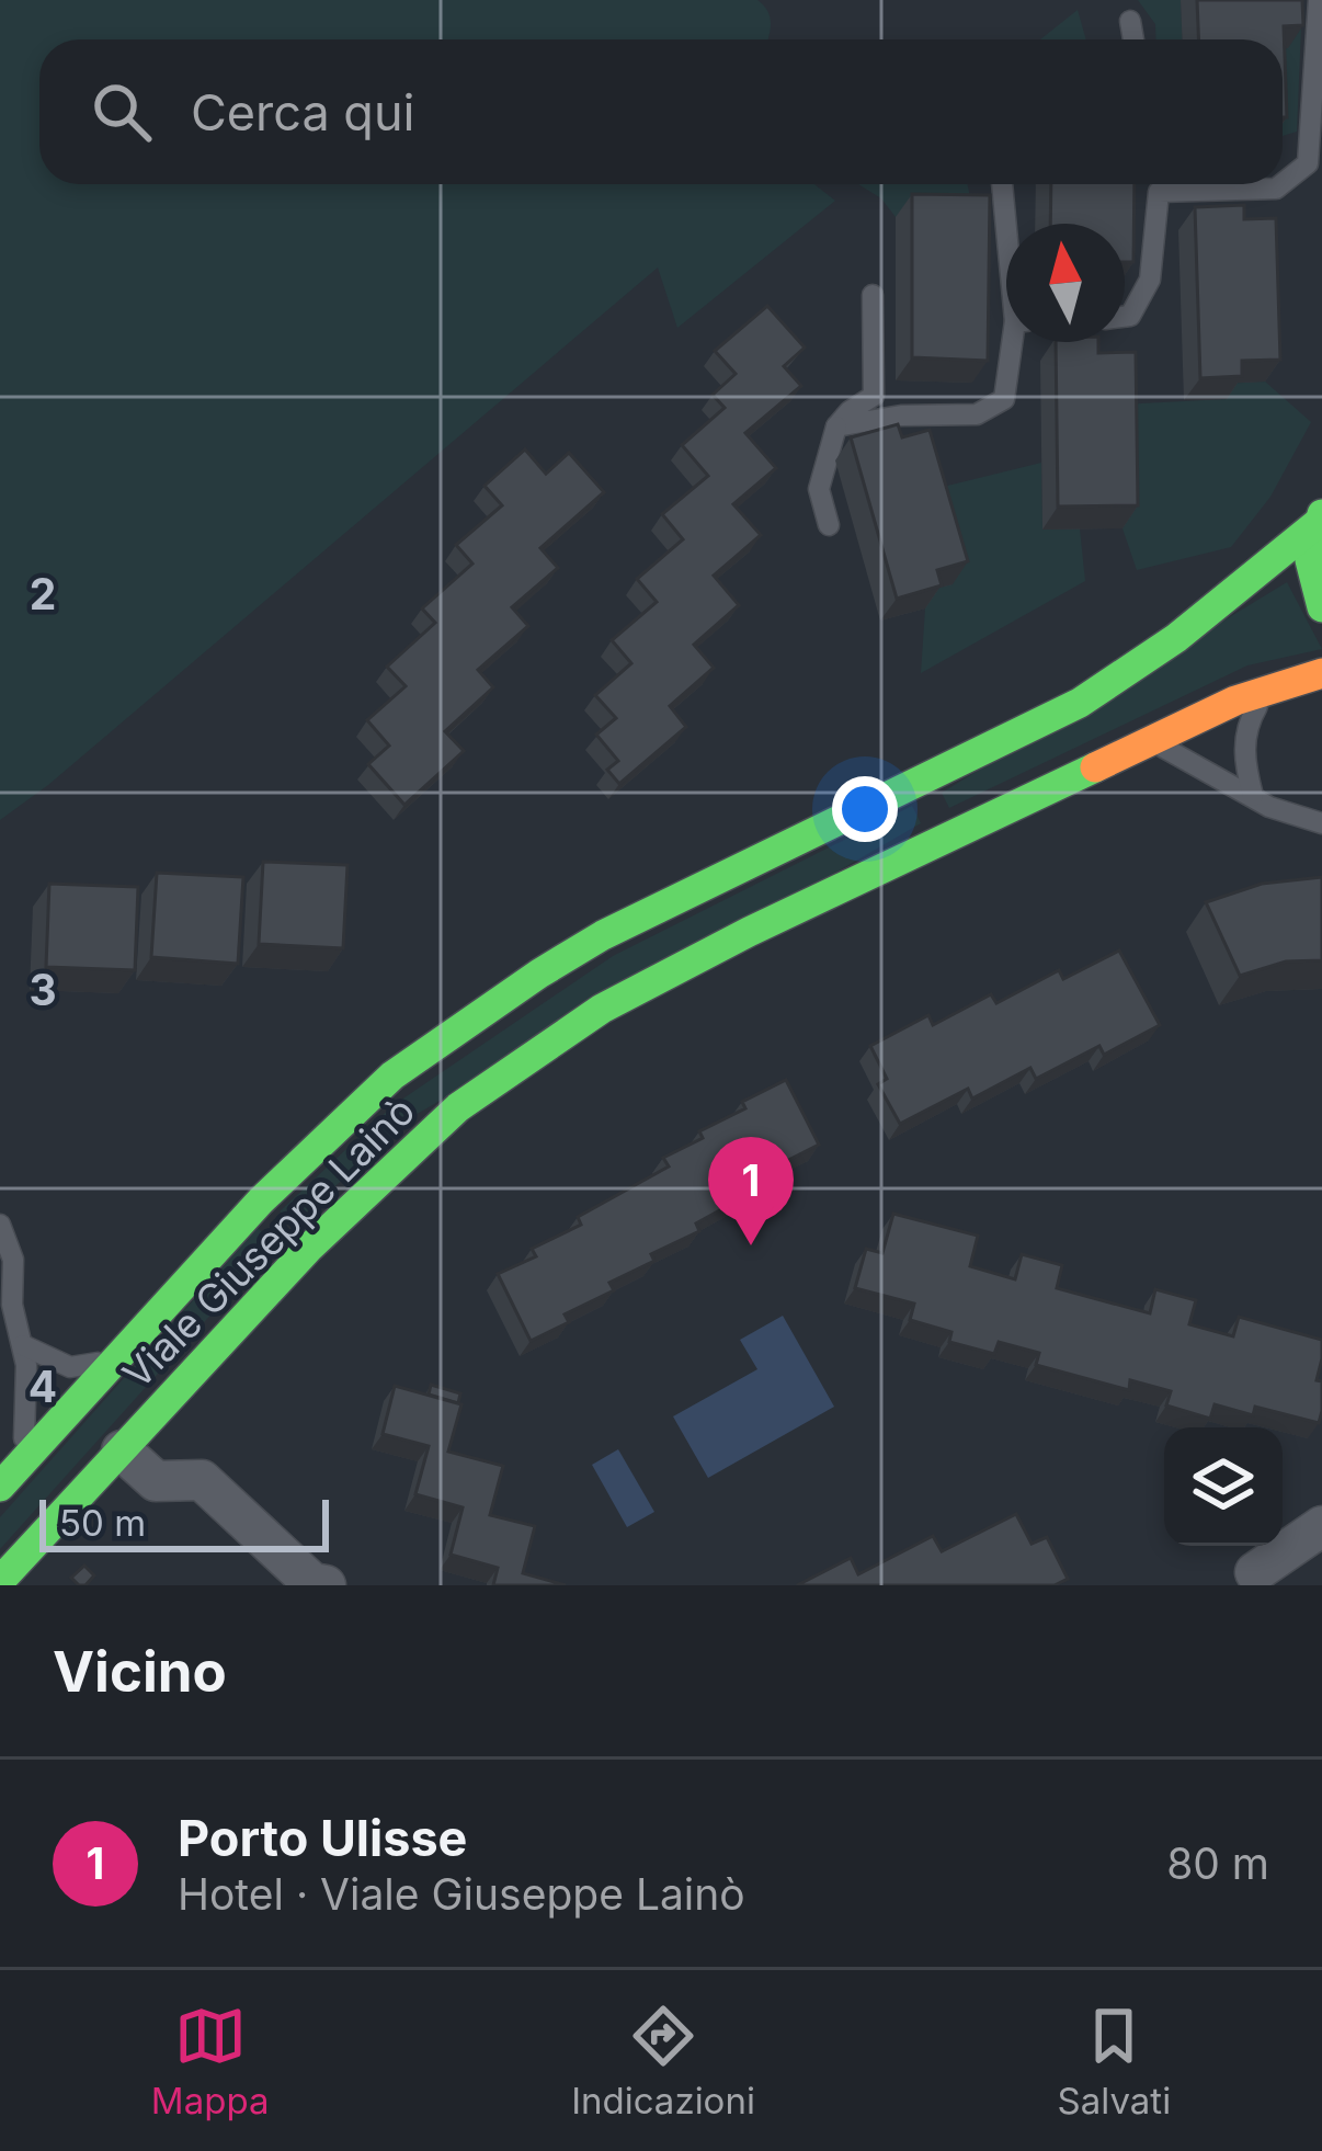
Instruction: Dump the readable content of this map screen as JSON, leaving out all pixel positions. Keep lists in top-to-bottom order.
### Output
{
  "streets": {
    "main road": ["Viale Giuseppe Lainò"]
  },
  "scale_bar": "50 m",
  "north": "top",
  "page": {
    "search": "Cerca qui",
    "pins": "1",
    "scale": "50 m",
    "heading": "Vicino",
    "list": [
      {
        "mark": "1",
        "name": "Porto Ulisse",
        "note": "Hotel · Viale Giuseppe Lainò",
        "value": "80 m"
      }
    ],
    "nav": ["Mappa", "Indicazioni", "Salvati"]
  },
  "grid": {
    "rows": ["2", "3", "4"]
  }
}
